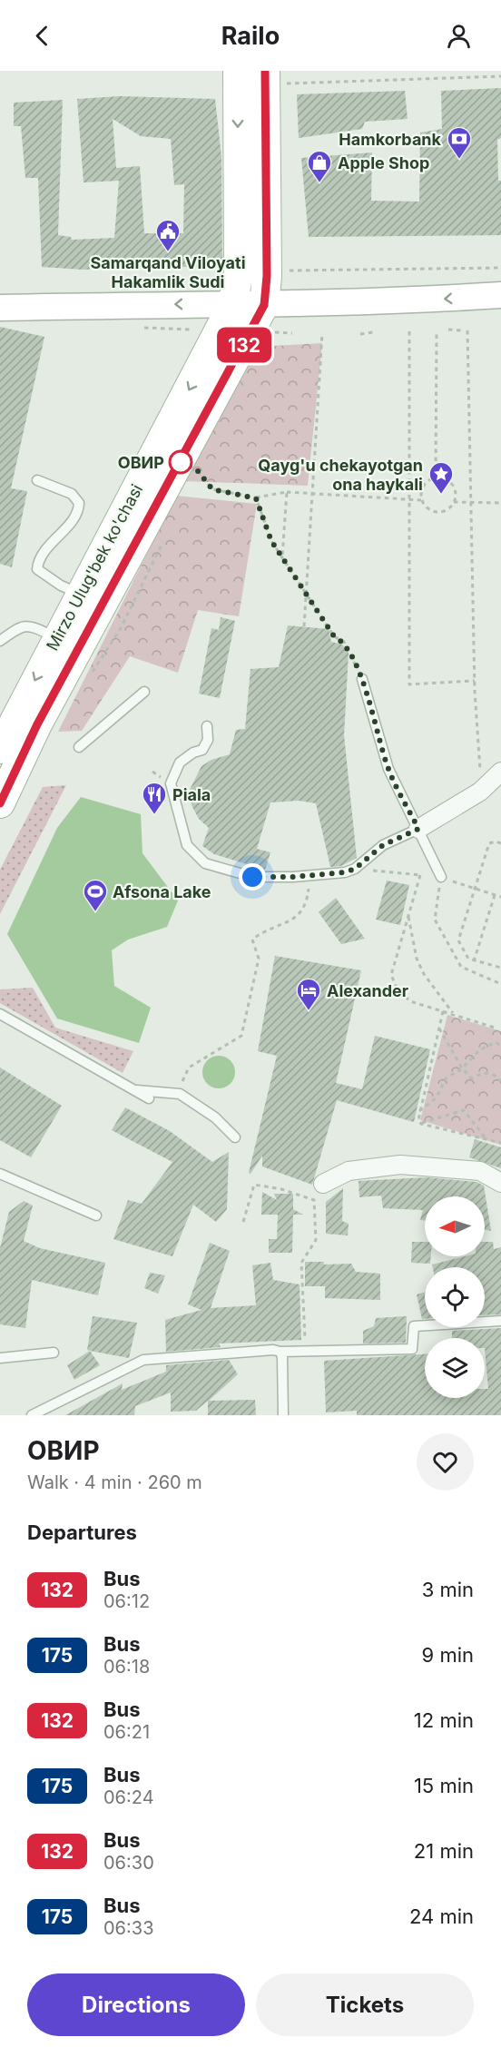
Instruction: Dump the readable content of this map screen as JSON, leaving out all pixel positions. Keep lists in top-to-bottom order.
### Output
{
  "streets": {
    "main road": ["Mirzo Ulug'bek ko'chasi"]
  },
  "places": {
    "bank": ["Hamkorbank"],
    "shop": ["Apple Shop"],
    "public building": ["Samarqand Viloyati Hakamlik Sudi"],
    "other": ["ОВИР"],
    "place": ["Qayg'u chekayotgan ona haykali"],
    "restaurant": ["Piala"],
    "sports": ["Afsona Lake"],
    "hotel": ["Alexander"]
  },
  "lines": ["bus line 132"],
  "north": "left",
  "page": {
    "header": "Railo",
    "on_map": "132",
    "heading": [
      ["ОВИР", "Walk · 4 min · 260 m"],
      "Departures"
    ],
    "list": [
      {
        "mark": "132",
        "name": "Bus",
        "note": "06:12",
        "value": "3 min"
      },
      {
        "mark": "175",
        "name": "Bus",
        "note": "06:18",
        "value": "9 min"
      },
      {
        "mark": "132",
        "name": "Bus",
        "note": "06:21",
        "value": "12 min"
      },
      {
        "mark": "175",
        "name": "Bus",
        "note": "06:24",
        "value": "15 min"
      },
      {
        "mark": "132",
        "name": "Bus",
        "note": "06:30",
        "value": "21 min"
      },
      {
        "mark": "175",
        "name": "Bus",
        "note": "06:33",
        "value": "24 min"
      }
    ],
    "buttons": ["Directions", "Tickets"]
  }
}
